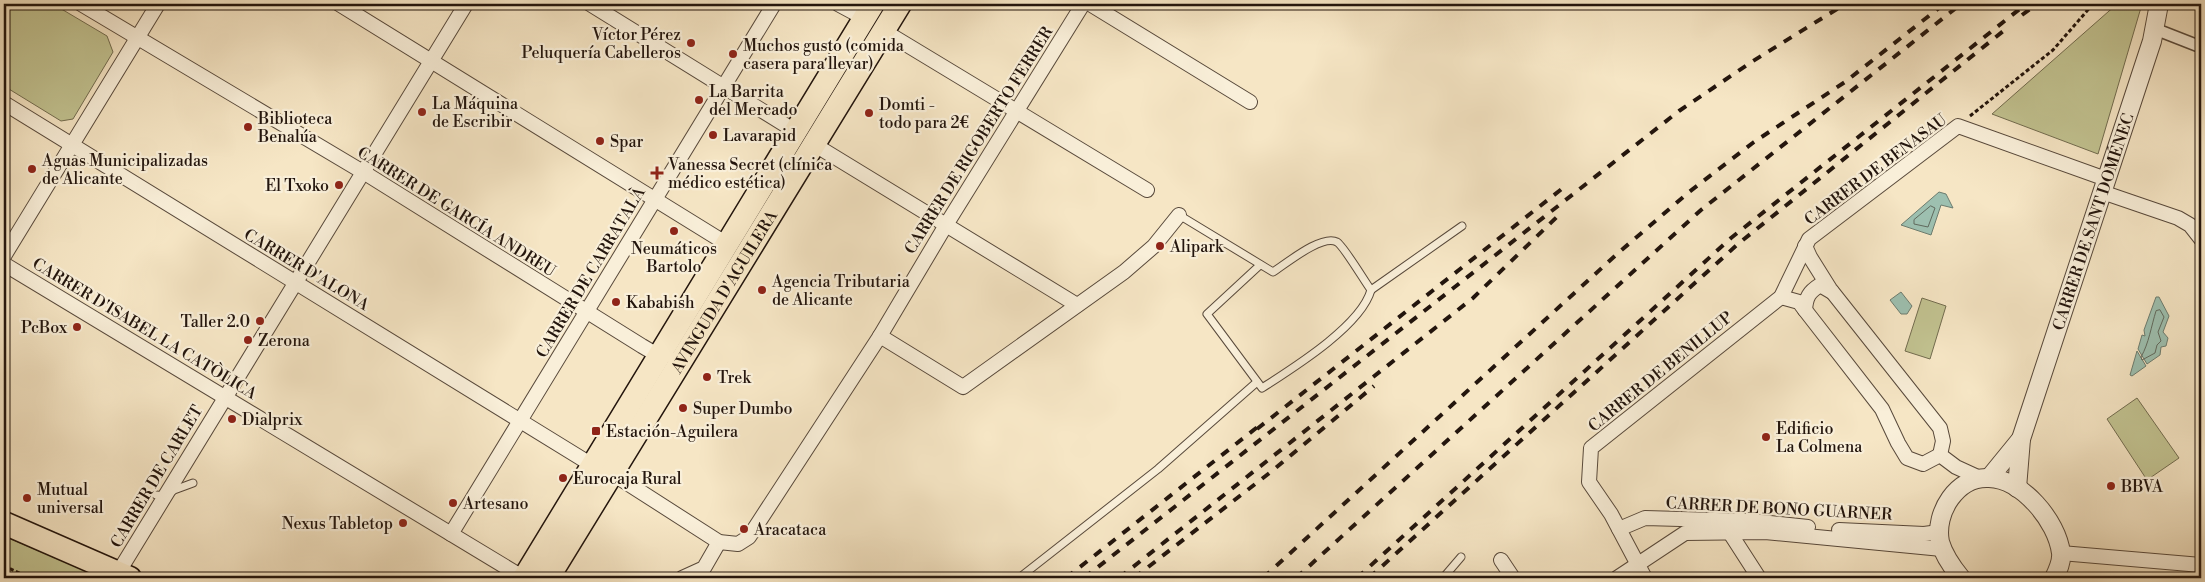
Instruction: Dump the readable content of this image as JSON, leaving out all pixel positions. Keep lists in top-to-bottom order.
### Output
{
  "streets": {
    "main road": ["AVINGUDA D'AGUILERA"],
    "street": [
      "CARRER DE RIGOBERTO FERRER",
      "CARRER DE BENASAU",
      "CARRER DE GARCÍA ANDREU",
      "CARRER DE SANT DOMÉNEC",
      "CARRER D'ALONA",
      "CARRER DE CARRATALÀ",
      "CARRER D'ISABEL LA CATÒLICA",
      "CARRER DE BENILLUP",
      "CARRER DE CARLET",
      "CARRER DE BONO GUARNER"
    ]
  },
  "crossings": [
    ["CARRER DE BENASAU", "CARRER DE SANT DOMÉNEC"],
    ["CARRER DE BENASAU", "CARRER DE BENILLUP"],
    ["CARRER DE GARCÍA ANDREU", "CARRER DE CARRATALÀ"],
    ["CARRER DE GARCÍA ANDREU", "AVINGUDA D'AGUILERA"],
    ["CARRER DE GARCÍA ANDREU", "CARRER DE CARLET"],
    ["CARRER D'ALONA", "CARRER DE CARRATALÀ"],
    ["CARRER D'ALONA", "AVINGUDA D'AGUILERA"],
    ["CARRER D'ALONA", "CARRER DE CARLET"],
    ["CARRER DE CARRATALÀ", "CARRER D'ISABEL LA CATÒLICA"],
    ["AVINGUDA D'AGUILERA", "CARRER D'ISABEL LA CATÒLICA"],
    ["CARRER D'ISABEL LA CATÒLICA", "CARRER DE CARLET"],
    ["CARRER DE BENILLUP", "CARRER DE BONO GUARNER"]
  ],
  "places": {
    "other": [
      "Víctor Pérez Peluquería Cabelleros",
      "Muchos gusto (comida casera para llevar)",
      "La Barrita del Mercado",
      "La Máquina de Escribir",
      "Domti - todo para 2€",
      "Biblioteca Benalúa",
      "Lavarapid",
      "Spar",
      "Aguas Municipalizadas de Alicante",
      "El Txoko",
      "Neumáticos Bartolo",
      "Alipark",
      "Agencia Tributaria de Alicante",
      "Kababish",
      "Taller 2.0",
      "PcBox",
      "Zerona",
      "Trek",
      "Super Dumbo",
      "Dialprix",
      "Edificio La Colmena",
      "Eurocaja Rural",
      "BBVA",
      "Mutual universal",
      "Artesano",
      "Nexus Tabletop",
      "Aracataca"
    ],
    "health": ["Vanessa Secret (clínica médico estética)"],
    "transit": ["Estación-Aguilera"]
  }
}
